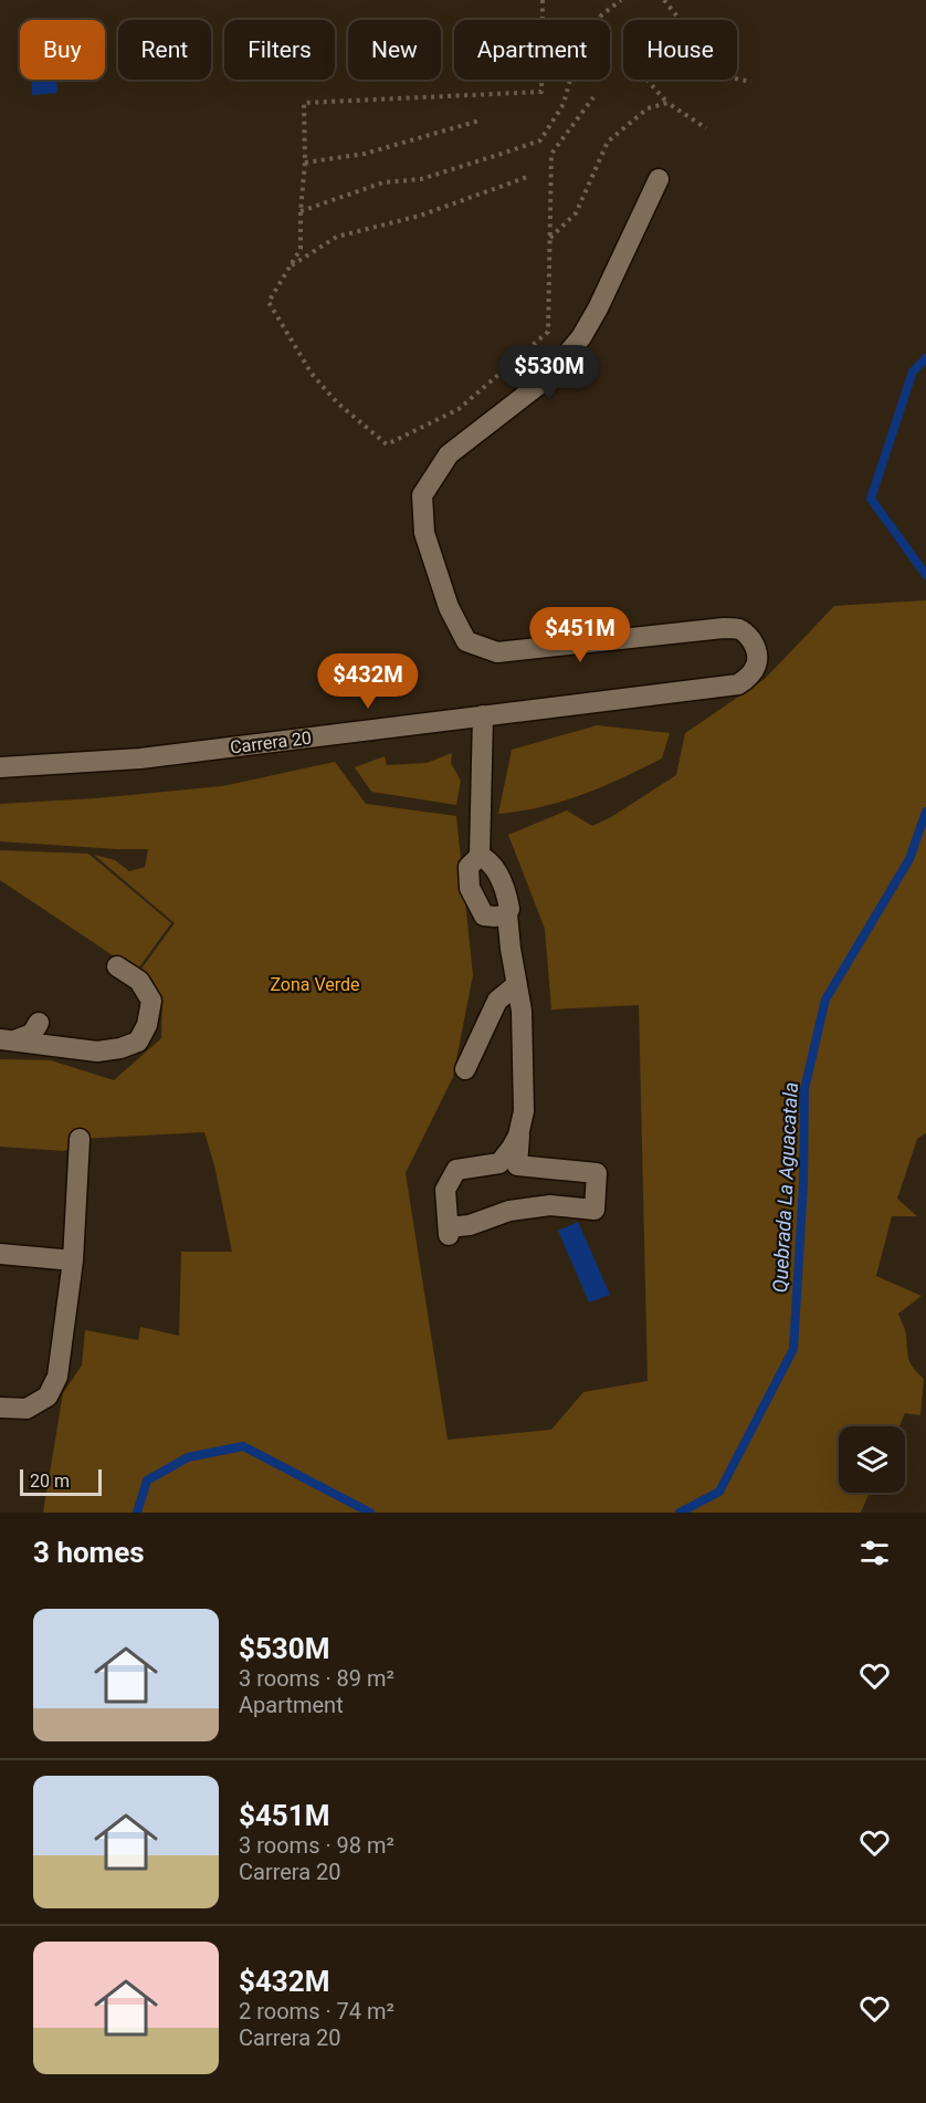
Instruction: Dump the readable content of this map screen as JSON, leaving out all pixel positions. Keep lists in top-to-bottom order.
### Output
{
  "streets": {
    "street": ["Carrera 20"]
  },
  "water": ["Quebrada La Aguacatala"],
  "parks": ["Zona Verde"],
  "scale_bar": "20 m",
  "page": {
    "chip": [
      "Buy",
      "Rent",
      "Filters",
      "New",
      "Apartment",
      "House"
    ],
    "price": ["$530M", "$451M", "$432M"],
    "scale": "20 m",
    "heading": "3 homes",
    "list": [
      {
        "name": "$530M",
        "note": "3 rooms · 89 m² · Apartment"
      },
      {
        "name": "$451M",
        "note": "3 rooms · 98 m² · Carrera 20"
      },
      {
        "name": "$432M",
        "note": "2 rooms · 74 m² · Carrera 20"
      }
    ]
  }
}
